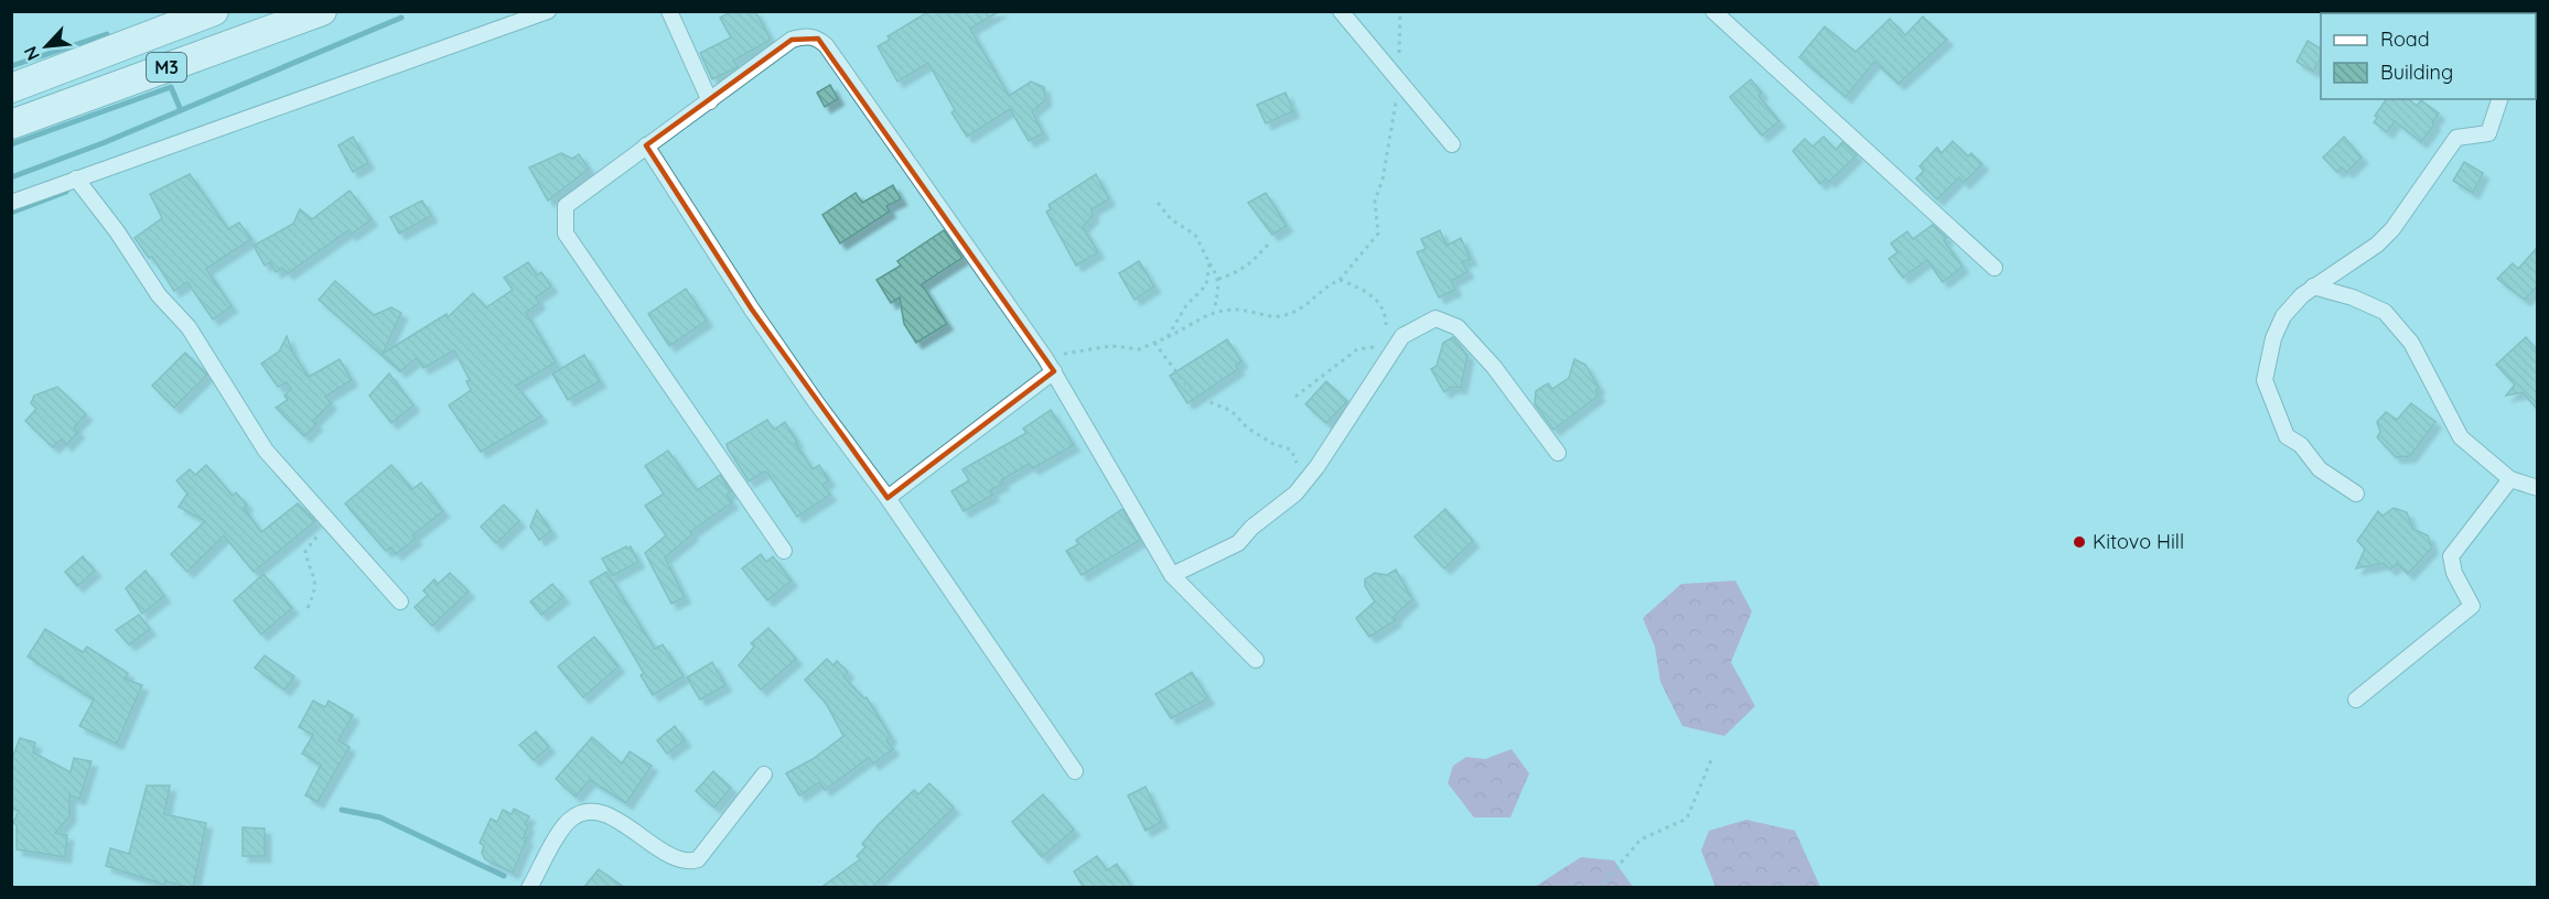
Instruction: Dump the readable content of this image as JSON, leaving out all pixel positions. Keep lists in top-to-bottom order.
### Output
{
  "streets": {
    "highway": ["M3"]
  },
  "places": ["Kitovo Hill"],
  "legend": ["Road", "Building"],
  "north": "bottom left"
}
